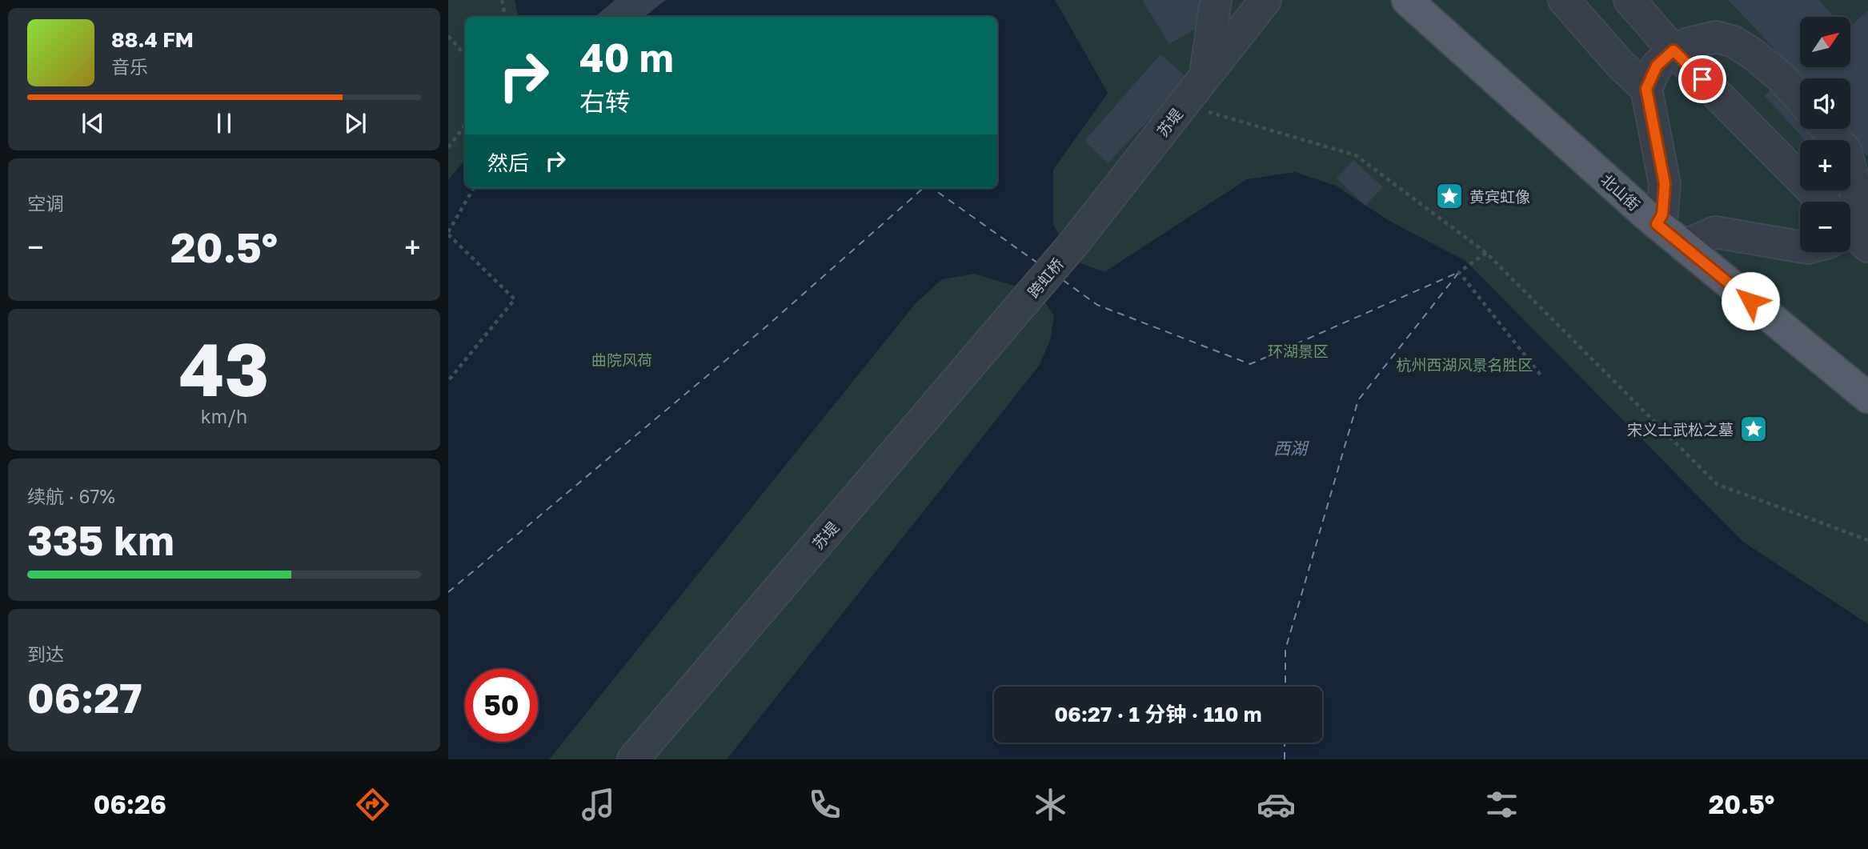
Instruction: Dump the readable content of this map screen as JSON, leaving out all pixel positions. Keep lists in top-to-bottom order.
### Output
{
  "streets": {
    "main road": ["北山街"],
    "street": ["苏堤", "跨虹桥"]
  },
  "crossings": [
    ["苏堤", "跨虹桥"]
  ],
  "water": ["西湖"],
  "parks": ["环湖景区", "曲院风荷", "杭州西湖风景名胜区"],
  "places": {
    "place": ["黄宾虹像", "宋义士武松之墓"]
  },
  "north": "top right",
  "page": {
    "map_buttons": ["+", "−"],
    "turn": ["40 m", "右转"],
    "song": ["88.4 FM", "音乐"],
    "then": "然后",
    "tile": [
      "空调",
      ["43", "km/h"],
      ["续航 · 67%", "335 km"],
      ["到达", "06:27"]
    ],
    "heat": ["−", "20.5°", "+"],
    "limit": "50",
    "trip": "06:27 · 1 分钟 · 110 m",
    "tabs": ["06:26", "20.5°"]
  }
}
